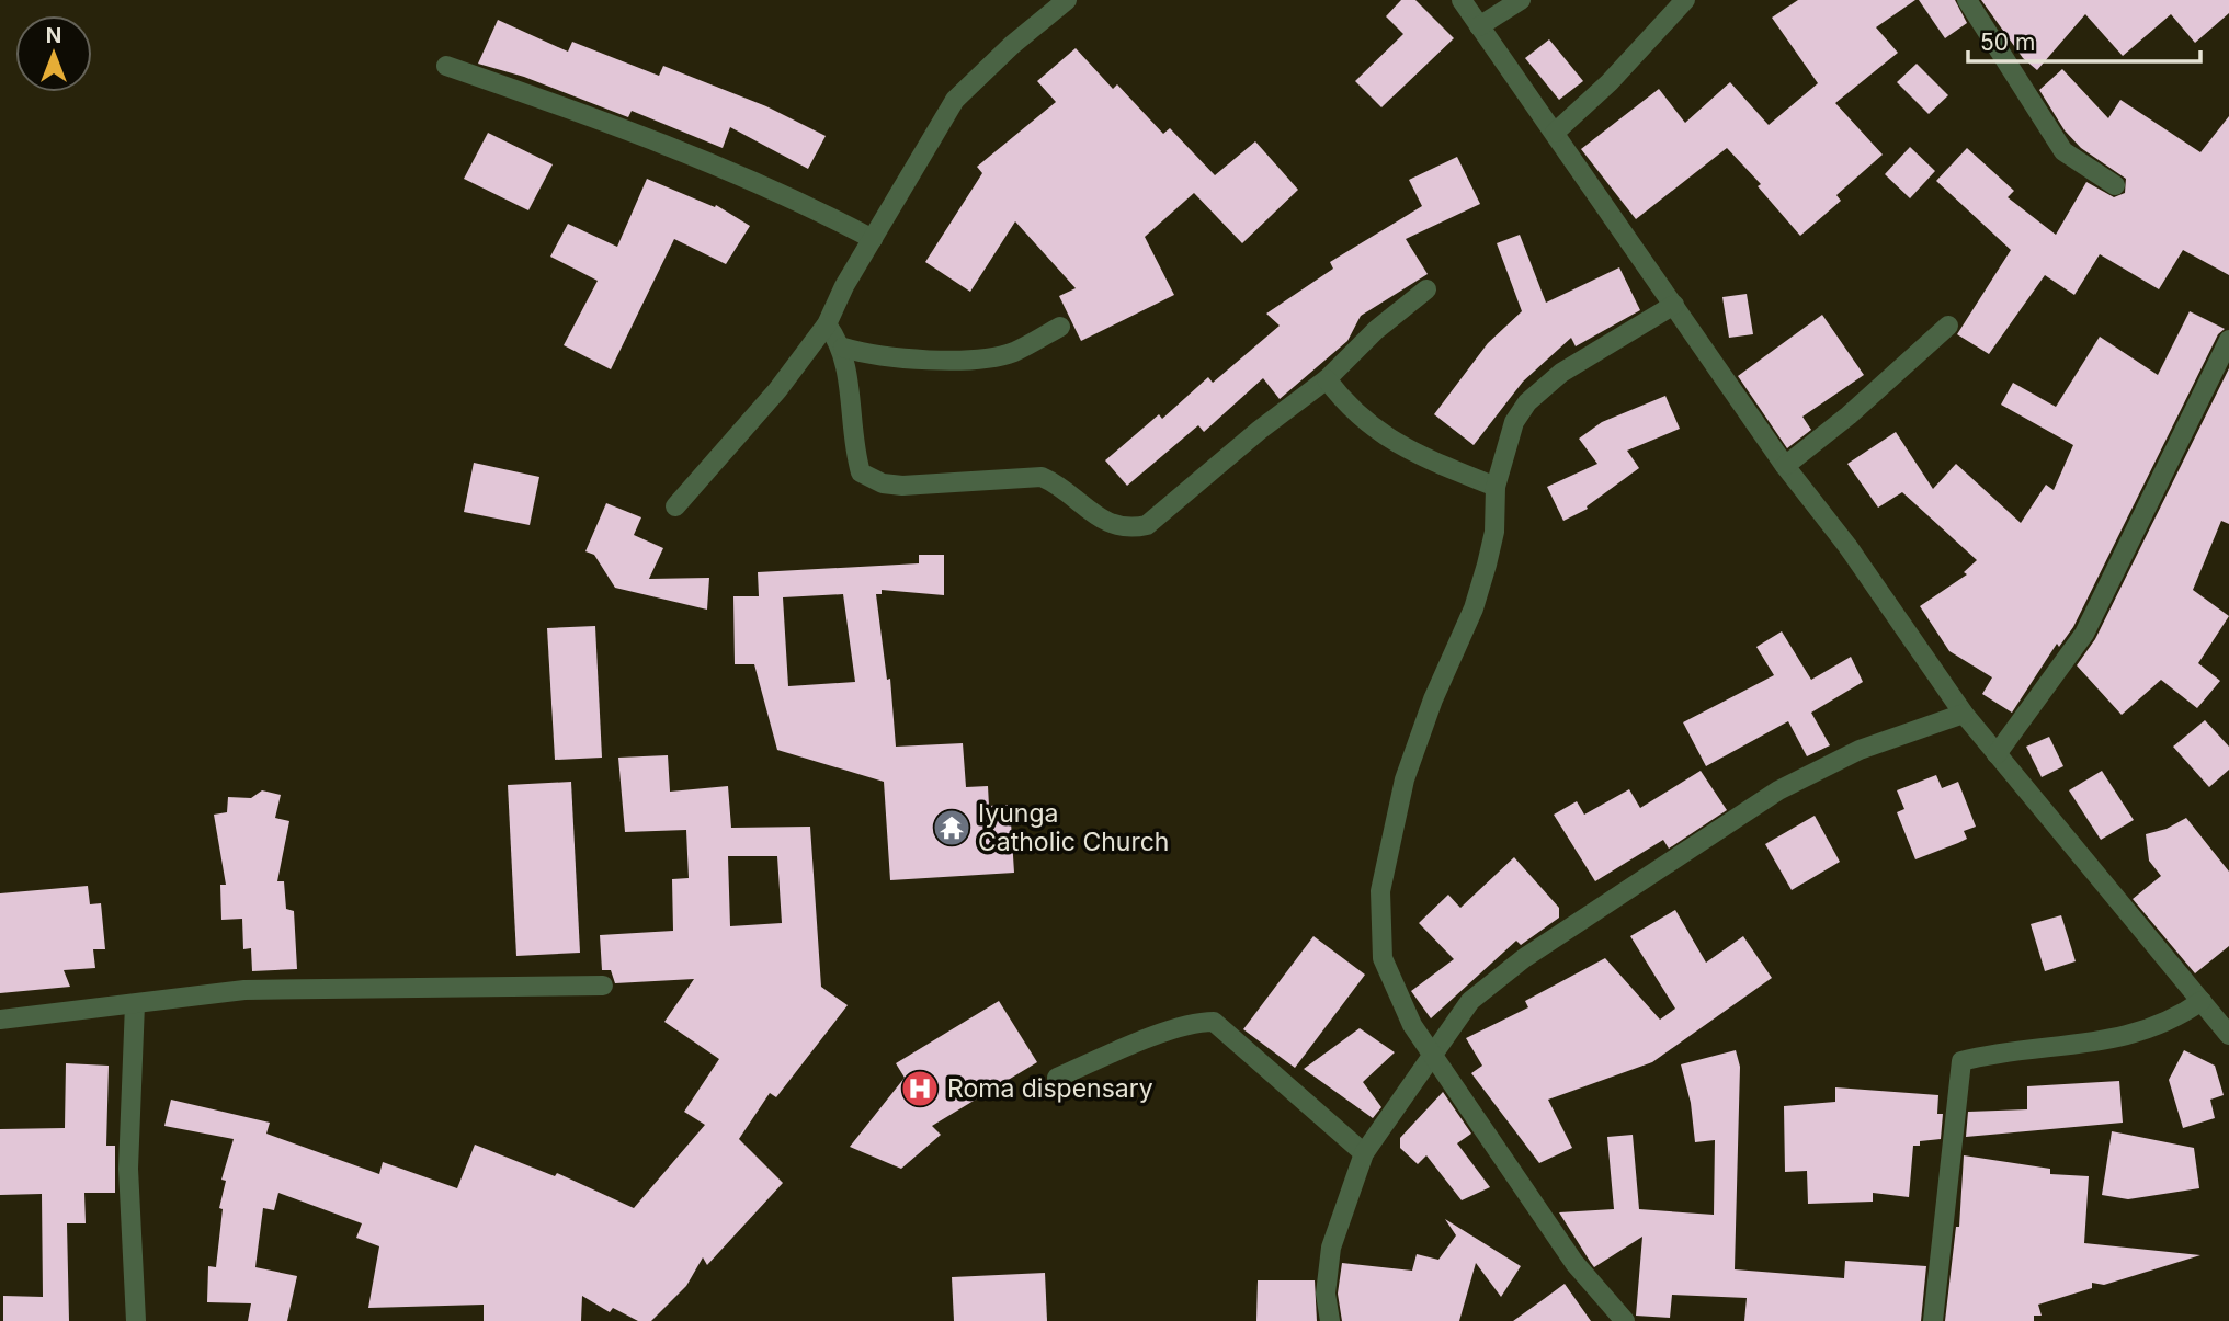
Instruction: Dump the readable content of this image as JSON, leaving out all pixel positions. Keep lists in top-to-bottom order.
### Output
{
  "places": {
    "temple": ["Iyunga Catholic Church"],
    "hospital": ["Roma dispensary"]
  },
  "scale_bar": "50 m",
  "north": "top"
}
